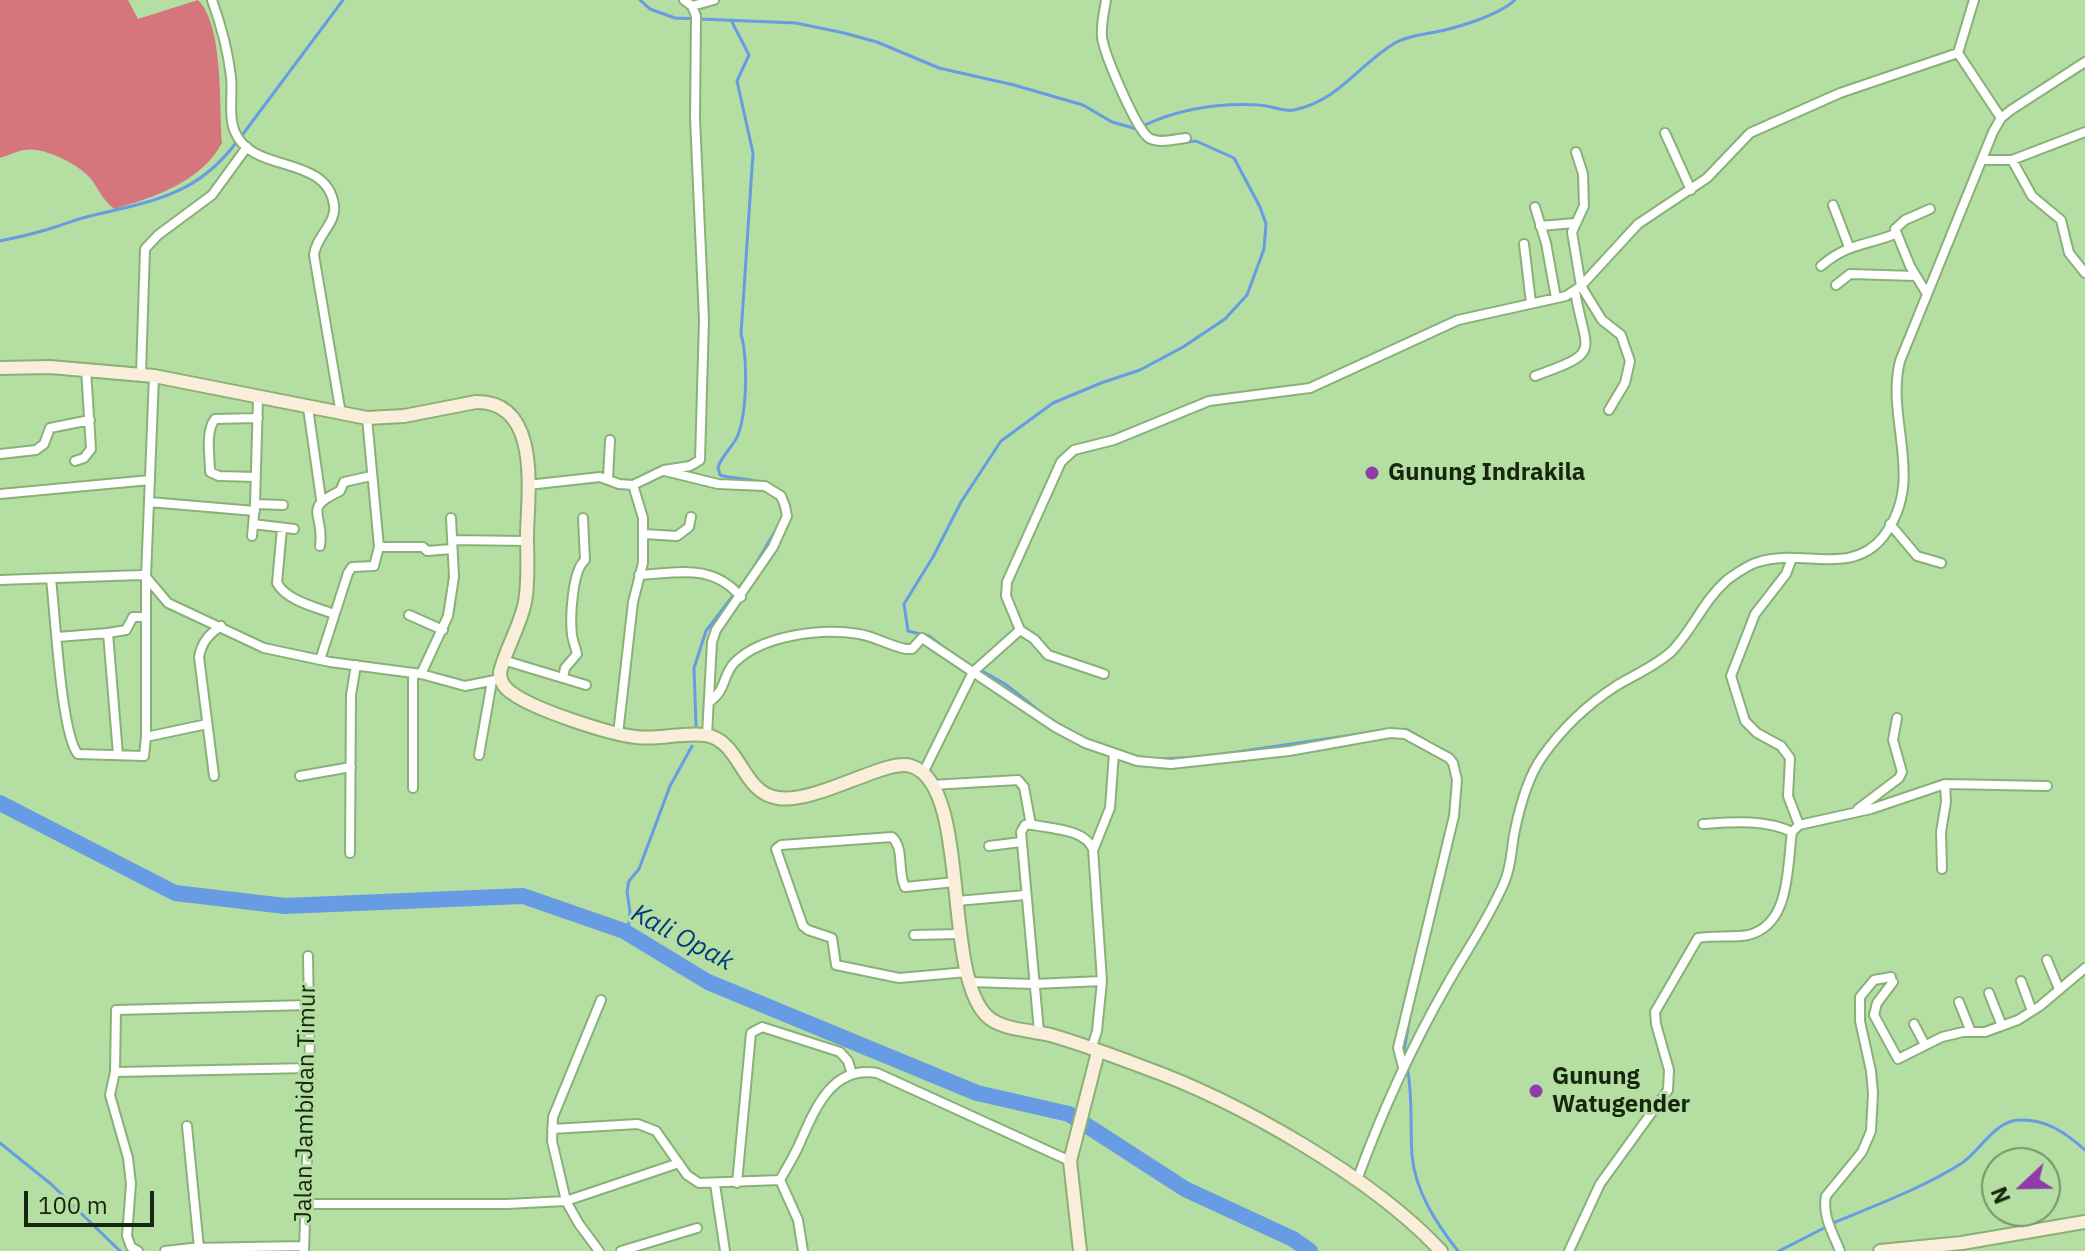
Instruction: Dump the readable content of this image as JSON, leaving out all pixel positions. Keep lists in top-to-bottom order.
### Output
{
  "streets": {
    "street": ["Jalan Jambidan Timur"]
  },
  "water": ["Kali Opak"],
  "places": ["Gunung Indrakila", "Gunung Watugender"],
  "scale_bar": "100 m",
  "north": "left"
}
